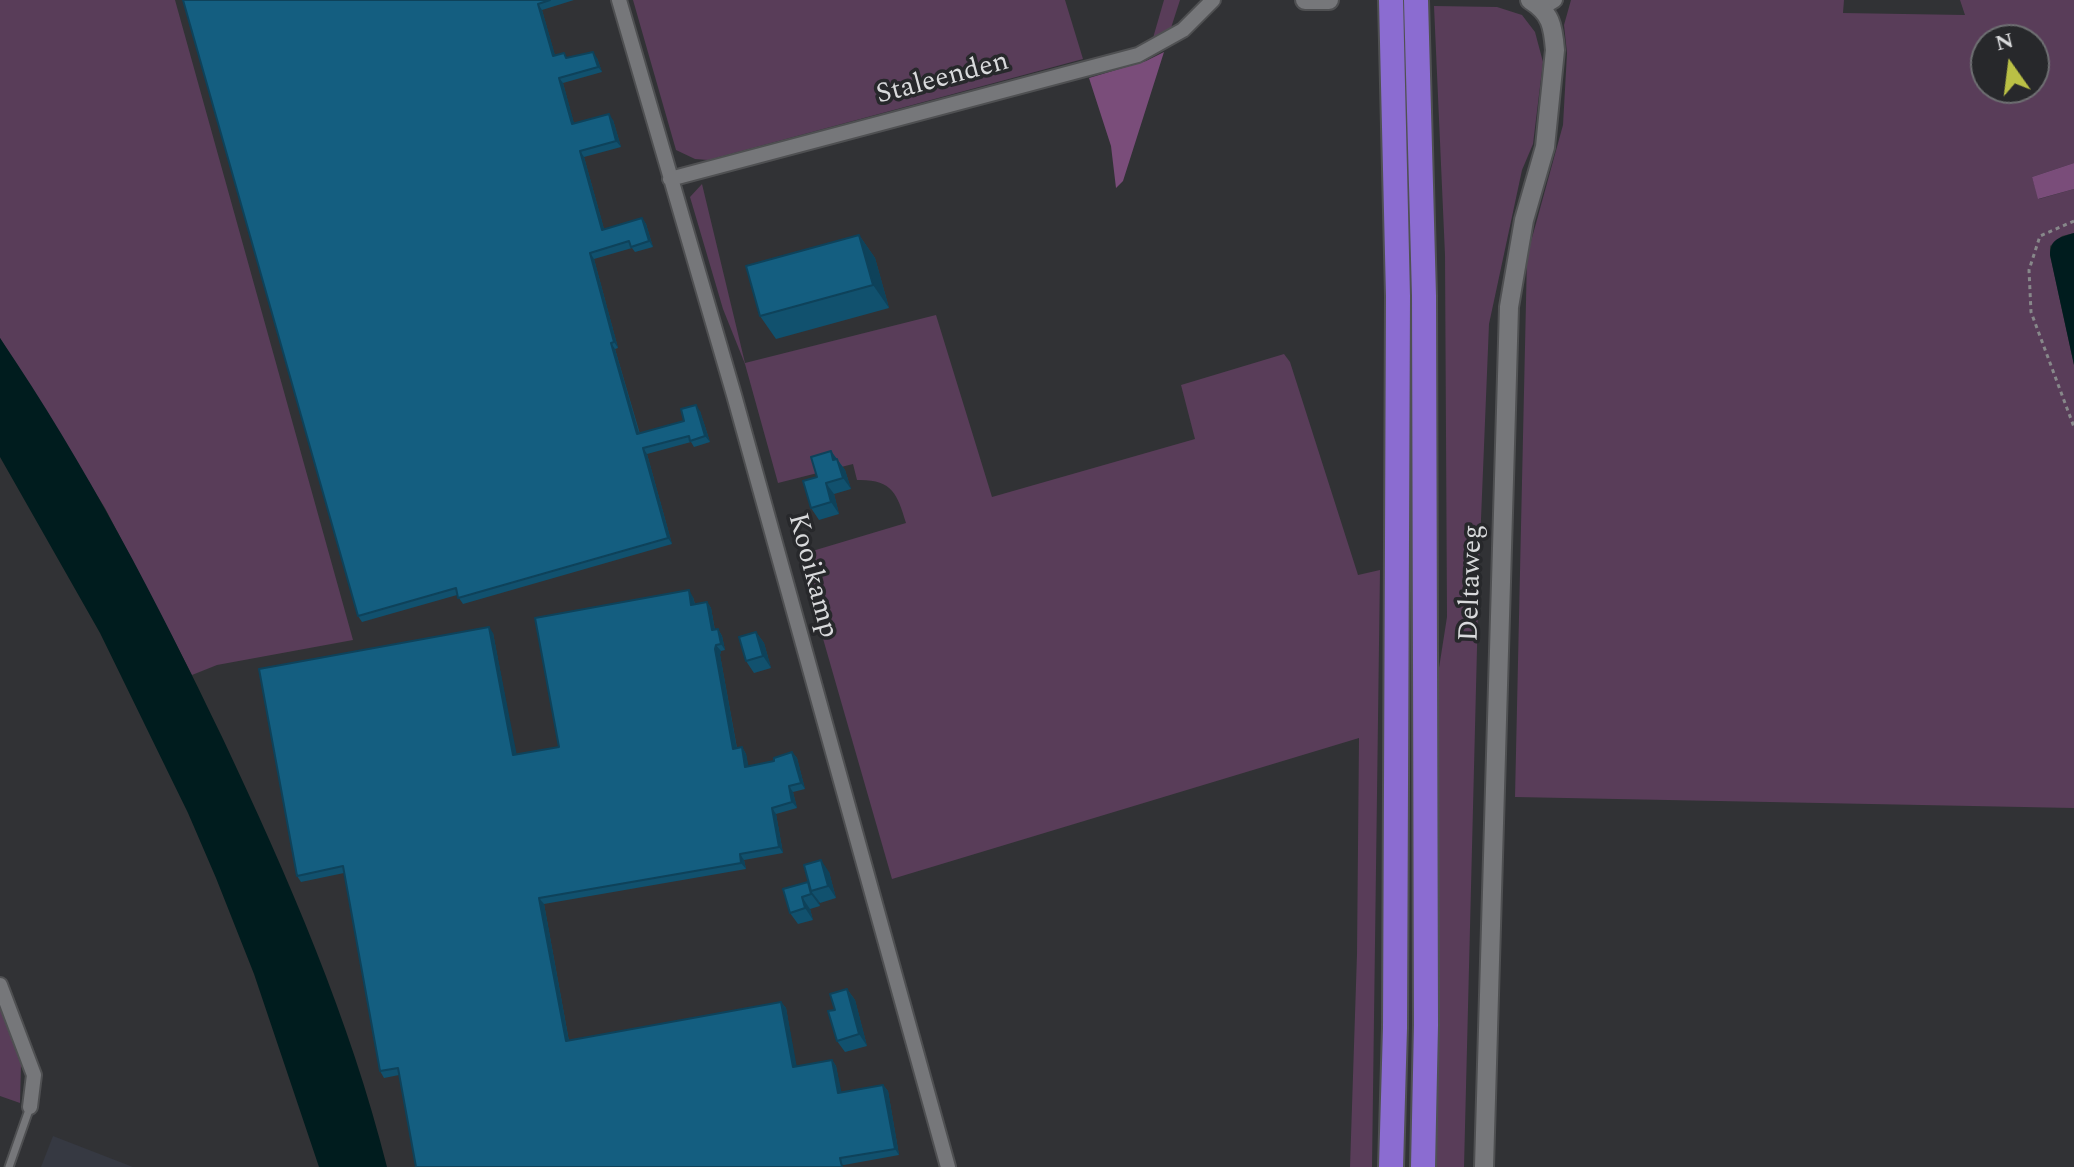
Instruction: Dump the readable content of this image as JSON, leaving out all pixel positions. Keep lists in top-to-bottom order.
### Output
{
  "streets": {
    "street": ["Staleenden", "Kooikamp", "Deltaweg"]
  },
  "crossings": [
    ["Staleenden", "Kooikamp"]
  ],
  "north": "top"
}
